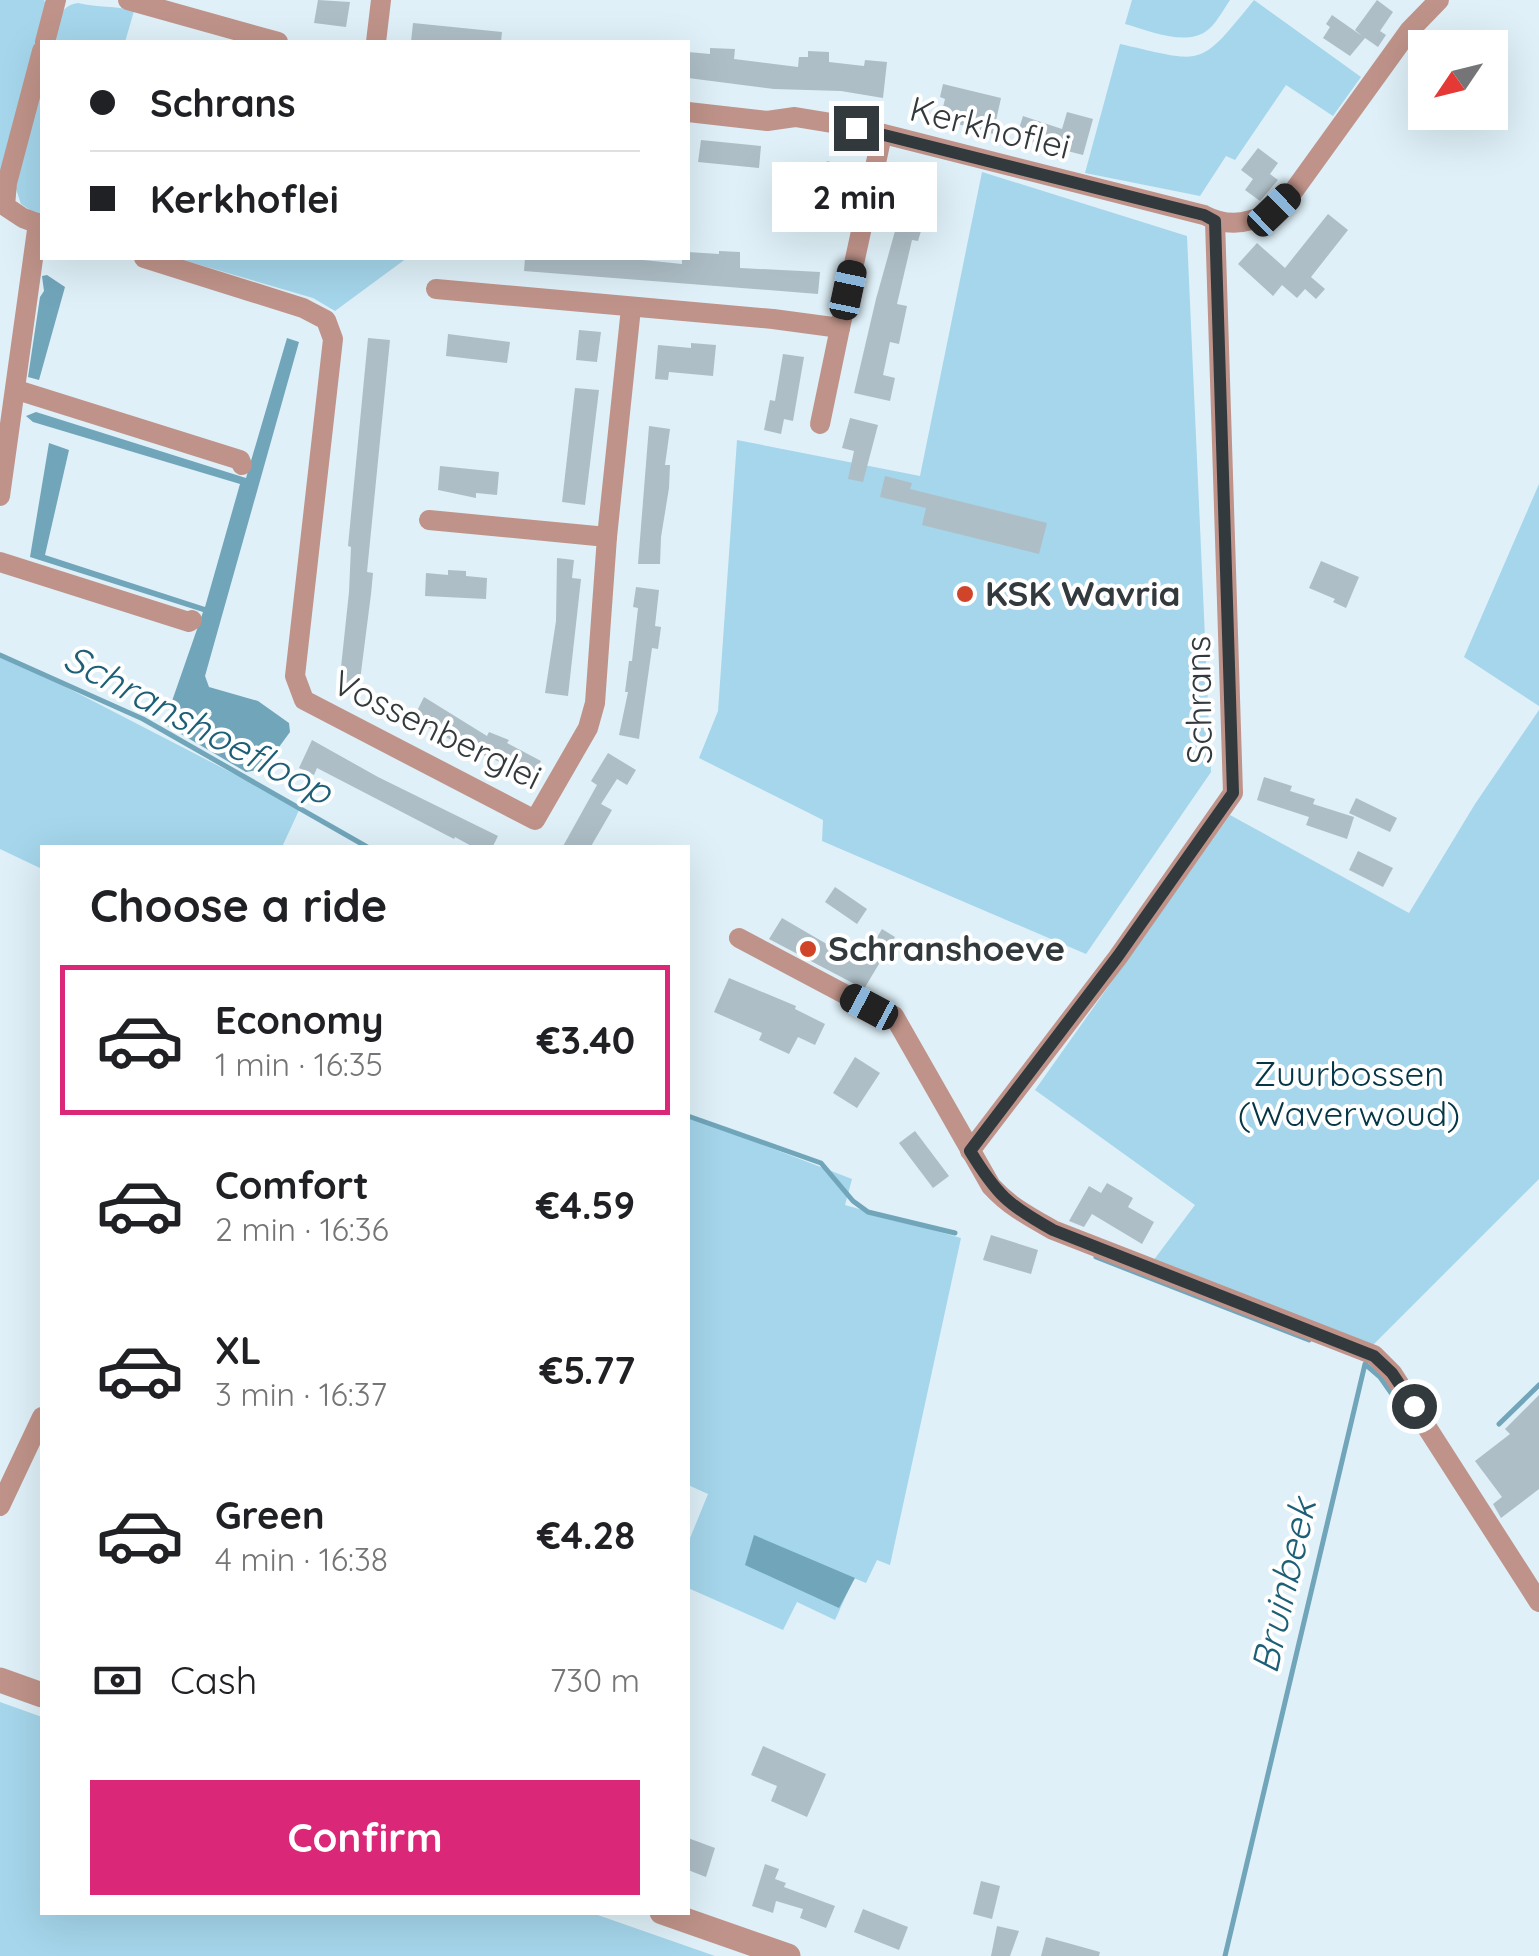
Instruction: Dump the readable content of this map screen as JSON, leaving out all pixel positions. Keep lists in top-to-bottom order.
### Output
{
  "streets": {
    "street": ["Kerkhoflei", "Schrans", "Vossenberglei"]
  },
  "crossings": [
    ["Kerkhoflei", "Schrans"]
  ],
  "water": ["Schranshoefloop", "Bruinbeek"],
  "parks": ["Zuurbossen (Waverwoud)"],
  "places": ["KSK Wavria", "Schranshoeve"],
  "north": "bottom left",
  "page": {
    "banner": ["Schrans", "Kerkhoflei"],
    "bubble": "2 min",
    "heading": "Choose a ride",
    "list": [
      {
        "name": "Economy",
        "note": "1 min · 16:35",
        "value": "€3.40"
      },
      {
        "name": "Comfort",
        "note": "2 min · 16:36",
        "value": "€4.59"
      },
      {
        "name": "XL",
        "note": "3 min · 16:37",
        "value": "€5.77"
      },
      {
        "name": "Green",
        "note": "4 min · 16:38",
        "value": "€4.28"
      }
    ],
    "pay": ["Cash", "730 m"],
    "buttons": "Confirm"
  }
}
